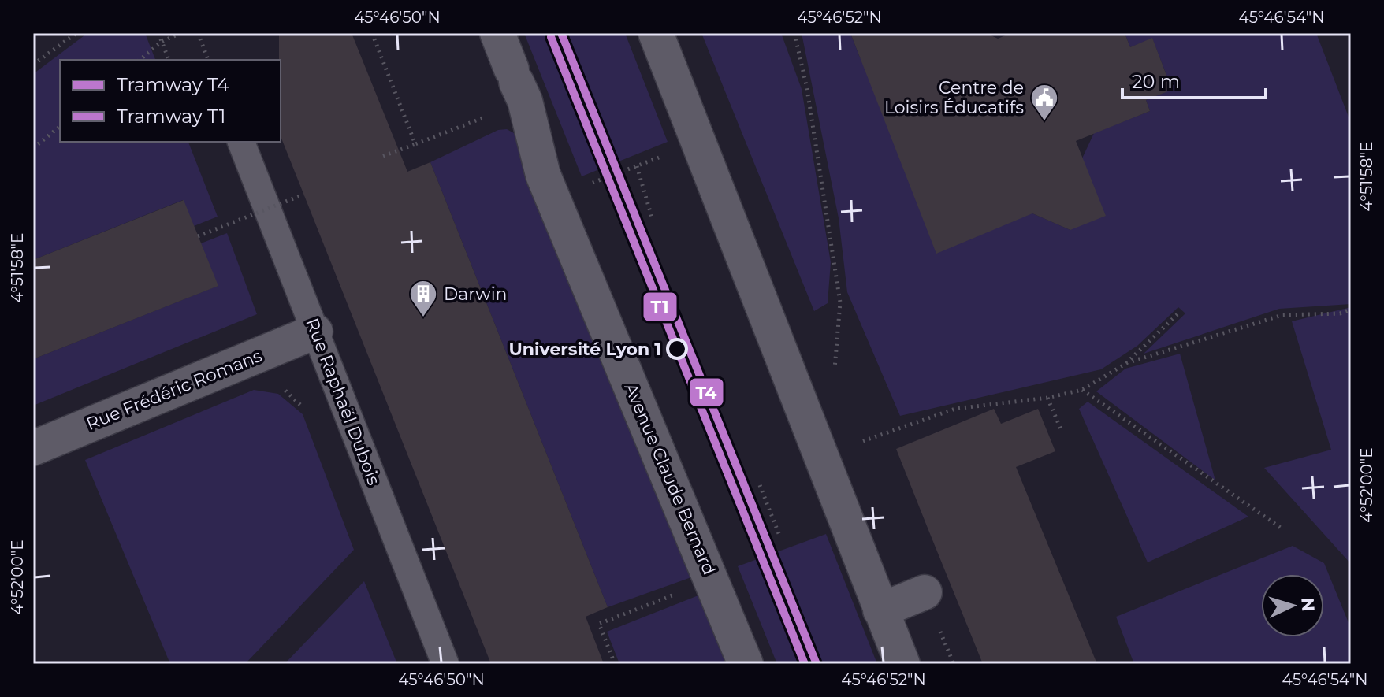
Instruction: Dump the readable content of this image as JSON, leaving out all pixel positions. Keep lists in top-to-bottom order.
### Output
{
  "streets": {
    "street": ["Rue Frédéric Romans", "Avenue Claude Bernard"],
    "lane": ["Rue Raphaël Dubois"]
  },
  "crossings": [
    ["Rue Frédéric Romans", "Rue Raphaël Dubois"]
  ],
  "places": {
    "public building": ["Centre de Loisirs Éducatifs"],
    "building": ["Darwin"],
    "other": ["Université Lyon 1"]
  },
  "lines": ["tram line T4", "tram line T1"],
  "legend": ["Tramway T4", "Tramway T1"],
  "scale_bar": "20 m",
  "north": "right",
  "coordinates": [
    "45°46'50\"N",
    "45°46'52\"N",
    "45°46'54\"N",
    "4°51'58\"E",
    "4°52'00\"E"
  ]
}
